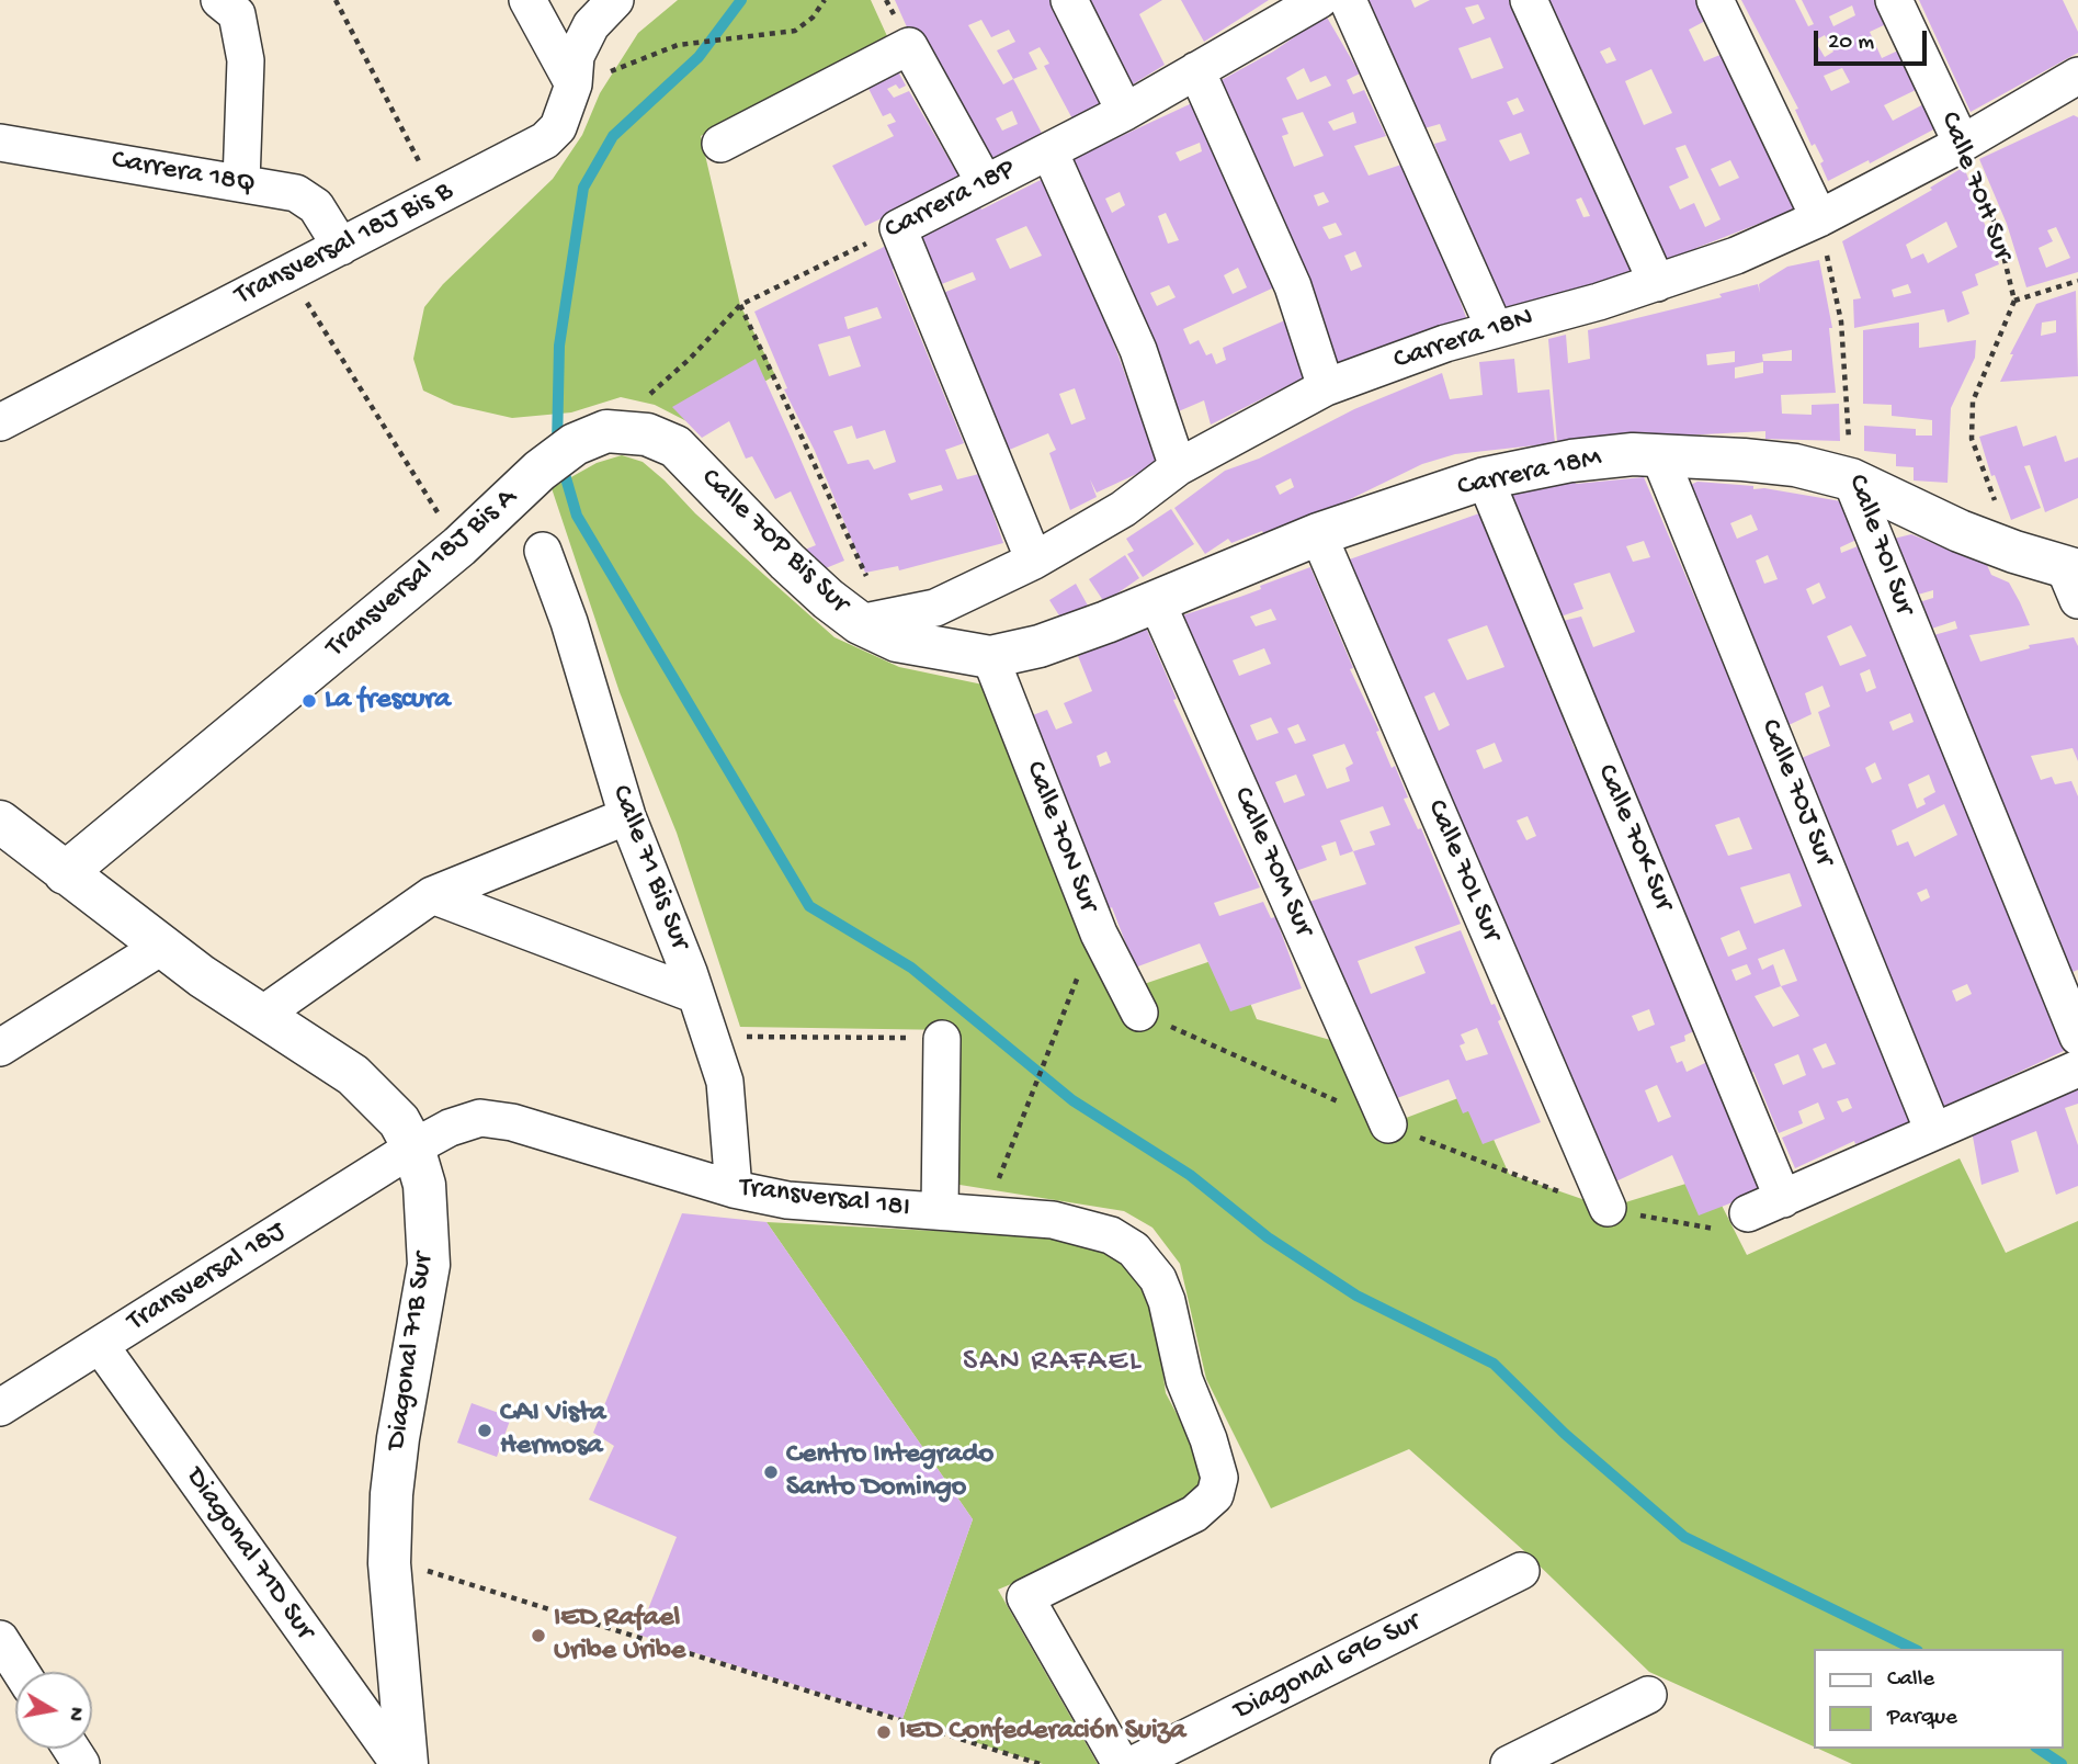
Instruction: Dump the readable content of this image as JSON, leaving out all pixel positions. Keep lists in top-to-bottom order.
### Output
{
  "streets": {
    "street": [
      "Carrera 18Q",
      "Calle 70H Sur",
      "Carrera 18P",
      "Transversal 18J Bis B",
      "Carrera 18N",
      "Carrera 18M",
      "Calle 70P Bis Sur",
      "Calle 70I Sur",
      "Transversal 18J Bis A",
      "Calle 70J Sur",
      "Calle 70N Sur",
      "Calle 70K Sur",
      "Calle 70M Sur",
      "Calle 71 Bis Sur",
      "Calle 70L Sur",
      "Transversal 18I",
      "Transversal 18J",
      "Diagonal 71B Sur",
      "Diagonal 71D Sur",
      "Diagonal 69G Sur"
    ]
  },
  "crossings": [
    ["Carrera 18Q", "Transversal 18J Bis B"],
    ["Calle 70H Sur", "Carrera 18N"],
    ["Calle 70H Sur", "Carrera 18M"],
    ["Carrera 18P", "Calle 70P Bis Sur"],
    ["Carrera 18P", "Transversal 18J Bis A"],
    ["Carrera 18N", "Calle 70P Bis Sur"],
    ["Carrera 18N", "Calle 70I Sur"],
    ["Carrera 18M", "Calle 70P Bis Sur"],
    ["Carrera 18M", "Calle 70I Sur"],
    ["Carrera 18M", "Calle 70J Sur"],
    ["Carrera 18M", "Calle 70N Sur"],
    ["Carrera 18M", "Calle 70K Sur"],
    ["Carrera 18M", "Calle 70M Sur"],
    ["Carrera 18M", "Calle 70L Sur"],
    ["Calle 70P Bis Sur", "Transversal 18J Bis A"],
    ["Calle 70P Bis Sur", "Calle 70N Sur"],
    ["Transversal 18J Bis A", "Diagonal 71B Sur"],
    ["Calle 71 Bis Sur", "Transversal 18I"],
    ["Transversal 18I", "Transversal 18J"],
    ["Transversal 18I", "Diagonal 71B Sur"],
    ["Transversal 18J", "Diagonal 71B Sur"],
    ["Transversal 18J", "Diagonal 71D Sur"]
  ],
  "districts": ["SAN RAFAEL"],
  "places": [
    "La frescura",
    "CAI Vista Hermosa",
    "Centro Integrado Santo Domingo",
    "IED Rafael Uribe Uribe",
    "IED Confederación Suiza"
  ],
  "legend": ["Calle", "Parque"],
  "scale_bar": "20 m",
  "north": "right"
}
